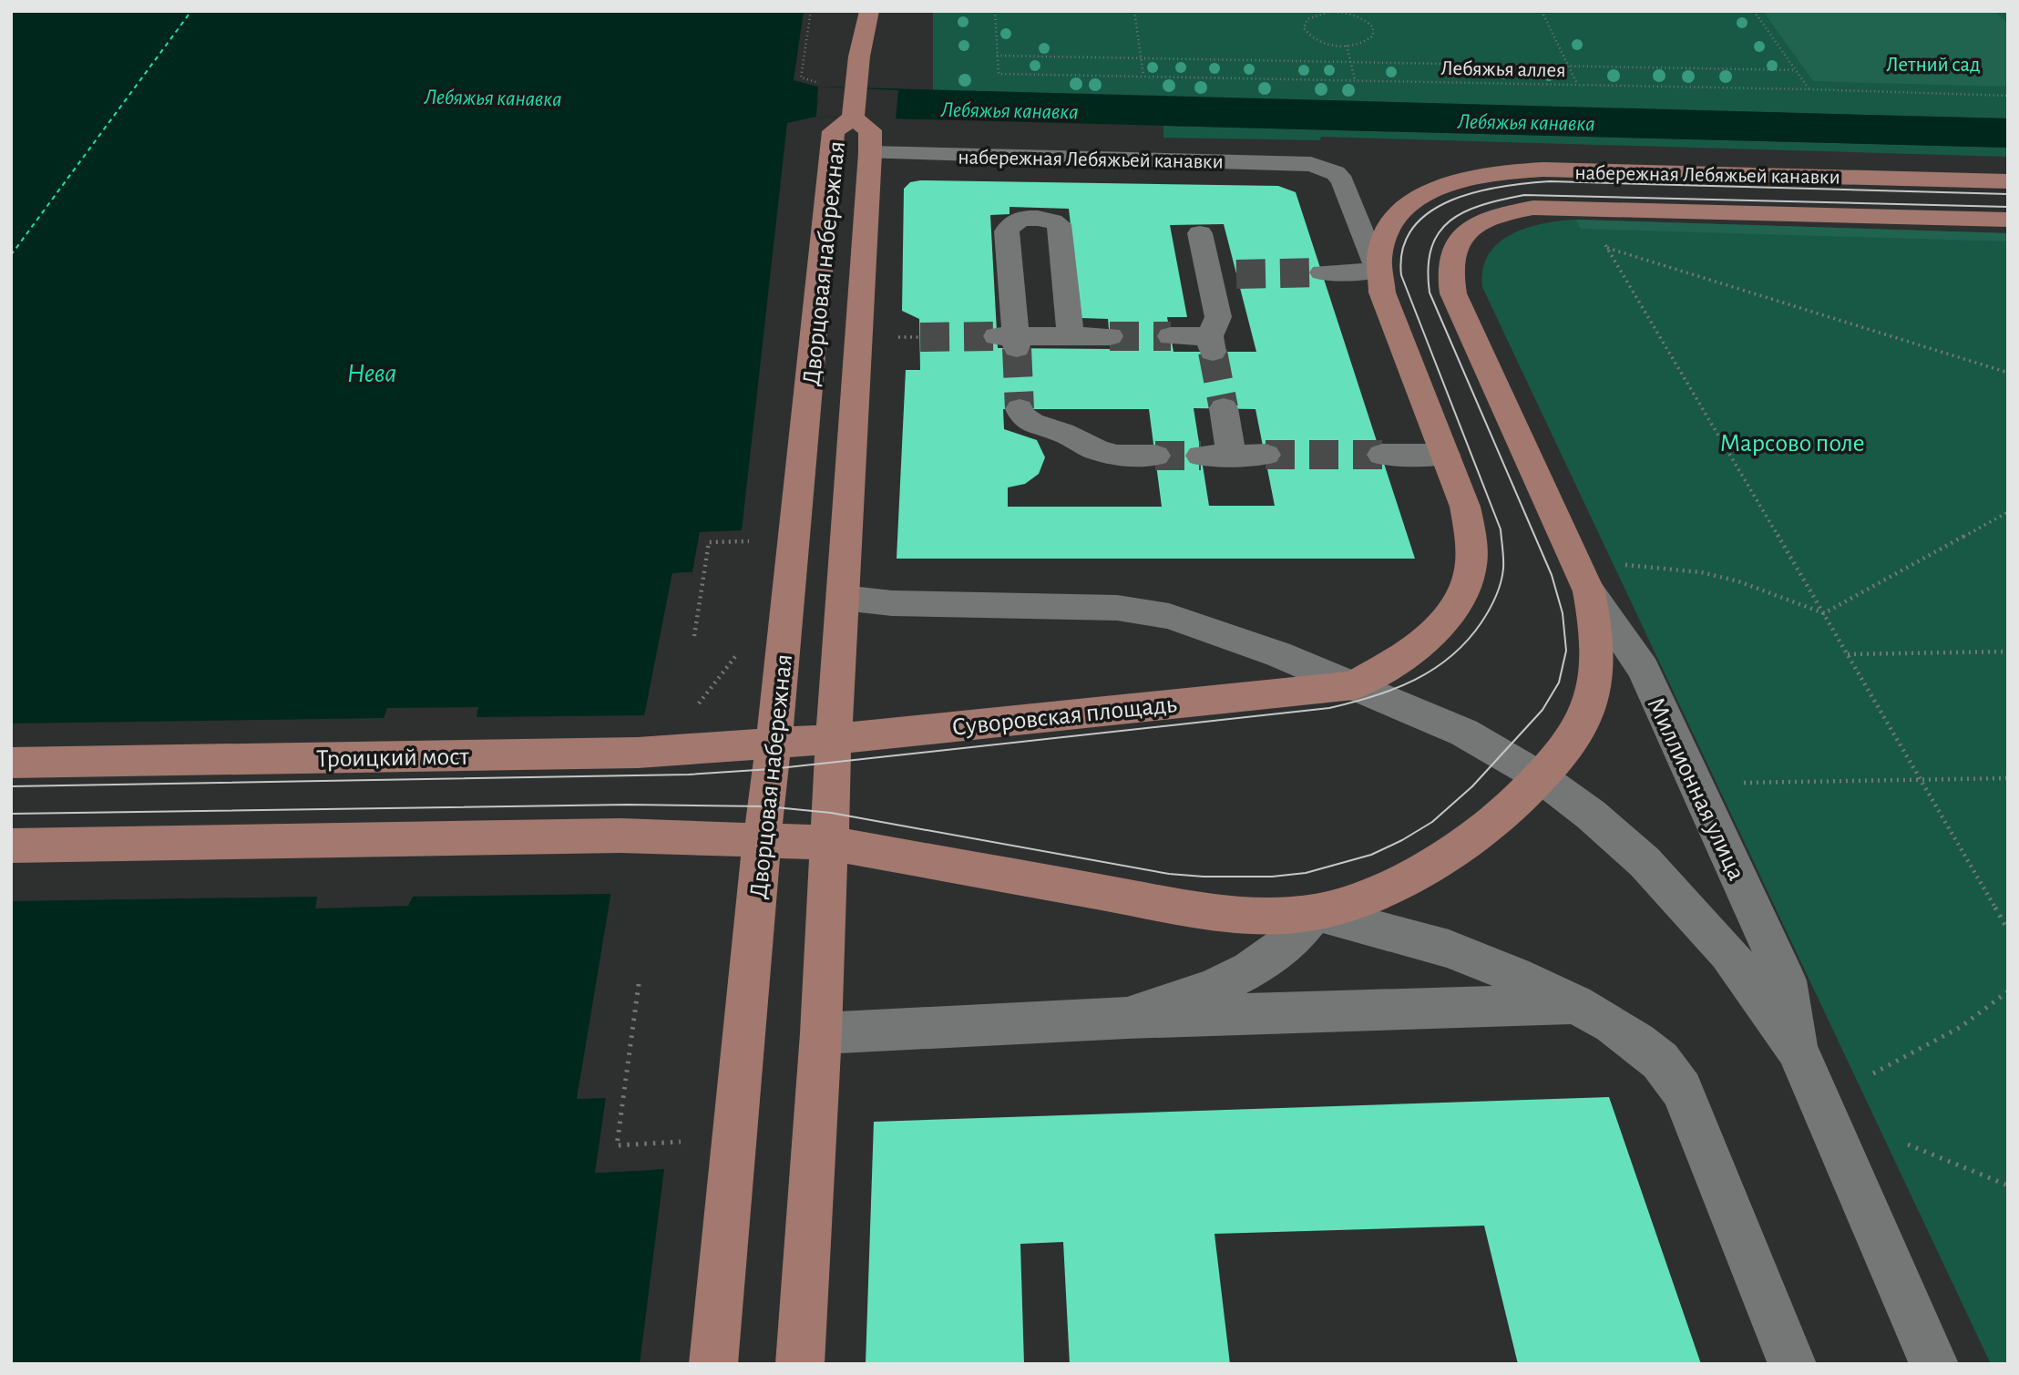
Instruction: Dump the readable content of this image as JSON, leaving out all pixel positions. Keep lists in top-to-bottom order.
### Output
{
  "streets": {
    "main road": [
      "набережная Лебяжьей канавки",
      "Дворцовая набережная",
      "Суворовская площадь",
      "Троицкий мост",
      "Миллионная улица"
    ],
    "path": ["Лебяжья аллея"]
  },
  "crossings": [
    ["набережная Лебяжьей канавки", "Дворцовая набережная"],
    ["набережная Лебяжьей канавки", "Миллионная улица"],
    ["Дворцовая набережная", "Суворовская площадь"],
    ["Дворцовая набережная", "Троицкий мост"],
    ["Суворовская площадь", "Троицкий мост"],
    ["Суворовская площадь", "Миллионная улица"]
  ],
  "water": ["Лебяжья канавка", "Нева"],
  "parks": ["Летний сад", "Марсово поле"]
}
